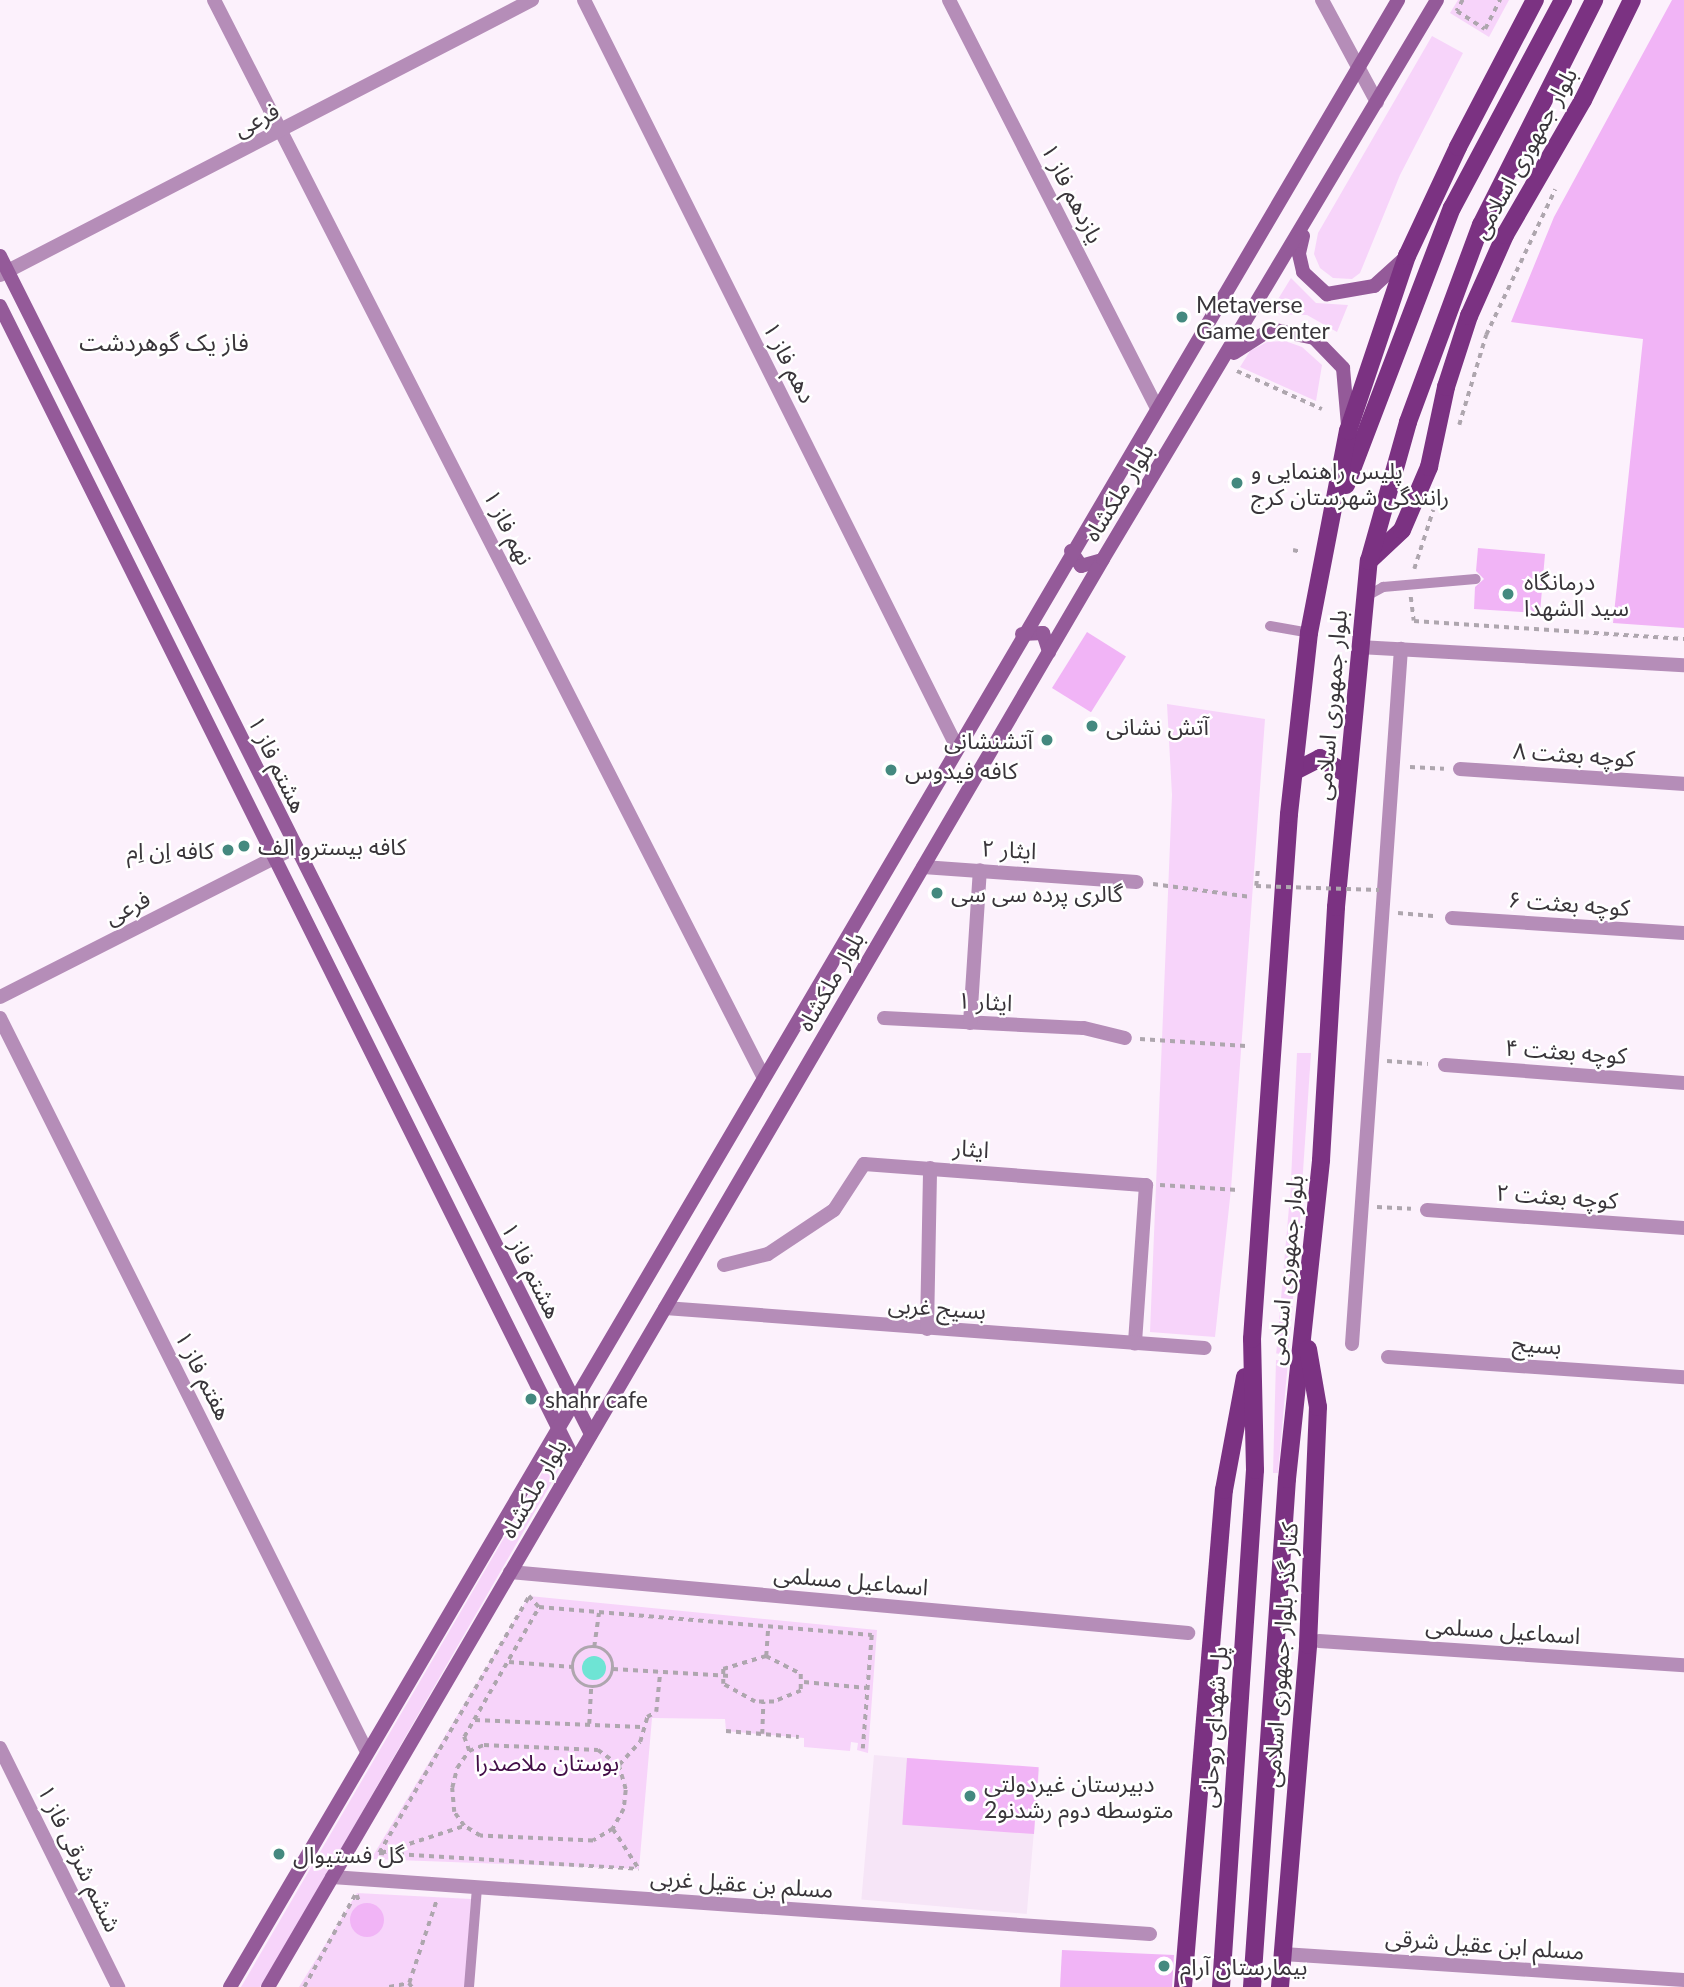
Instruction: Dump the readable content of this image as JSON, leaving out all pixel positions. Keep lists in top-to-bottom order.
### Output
{
  "streets": {
    "main road": [
      "بلوار جمهوری اسلامی",
      "بلوار ملکشاه",
      "هشتم فاز ۱",
      "کنار گذر بلوار جمهوری اسلامی",
      "پل شهدای روحانی"
    ],
    "street": [
      "فرعی",
      "یازدهم فاز ۱",
      "دهم فاز ۱",
      "نهم فاز ۱",
      "کوچه بعثت ۸",
      "ایثار ۲",
      "کوچه بعثت ۶",
      "ایثار ۱",
      "کوچه بعثت ۴",
      "ایثار",
      "کوچه بعثت ۲",
      "بسیج غربی",
      "بسیج",
      "هفتم فاز ۱",
      "اسماعیل مسلمی",
      "ششم شرقی فاز ۱",
      "مسلم بن عقیل غربی",
      "مسلم ابن عقیل شرقی"
    ]
  },
  "crossings": [
    ["فرعی", "نهم فاز ۱"],
    ["فرعی", "هشتم فاز ۱"],
    ["بلوار جمهوری اسلامی", "کنار گذر بلوار جمهوری اسلامی"],
    ["بلوار جمهوری اسلامی", "پل شهدای روحانی"],
    ["یازدهم فاز ۱", "بلوار ملکشاه"],
    ["دهم فاز ۱", "بلوار ملکشاه"],
    ["بلوار ملکشاه", "نهم فاز ۱"],
    ["بلوار ملکشاه", "هشتم فاز ۱"],
    ["بلوار ملکشاه", "ایثار ۲"],
    ["بلوار ملکشاه", "بسیج غربی"],
    ["بلوار ملکشاه", "هفتم فاز ۱"],
    ["بلوار ملکشاه", "اسماعیل مسلمی"],
    ["بلوار ملکشاه", "مسلم بن عقیل غربی"],
    ["کنار گذر بلوار جمهوری اسلامی", "مسلم ابن عقیل شرقی"]
  ],
  "districts": ["فاز یک گوهردشت"],
  "parks": ["بوستان ملاصدرا"],
  "places": [
    "Metaverse Game Center",
    "پلیس راهنمایی و رانندگی شهرستان کرج",
    "درمانگاه سید الشهدا",
    "آتش نشانی",
    "آتشنشانی",
    "كافه فيدوس",
    "کافه بیسترو الف",
    "کافه اِن اِم",
    "گالری پرده سی سی",
    "shahr cafe",
    "دبیرستان غیردولتی متوسطه دوم رشدنو2",
    "گل فستیوال",
    "بیمارستان آرام"
  ]
}
